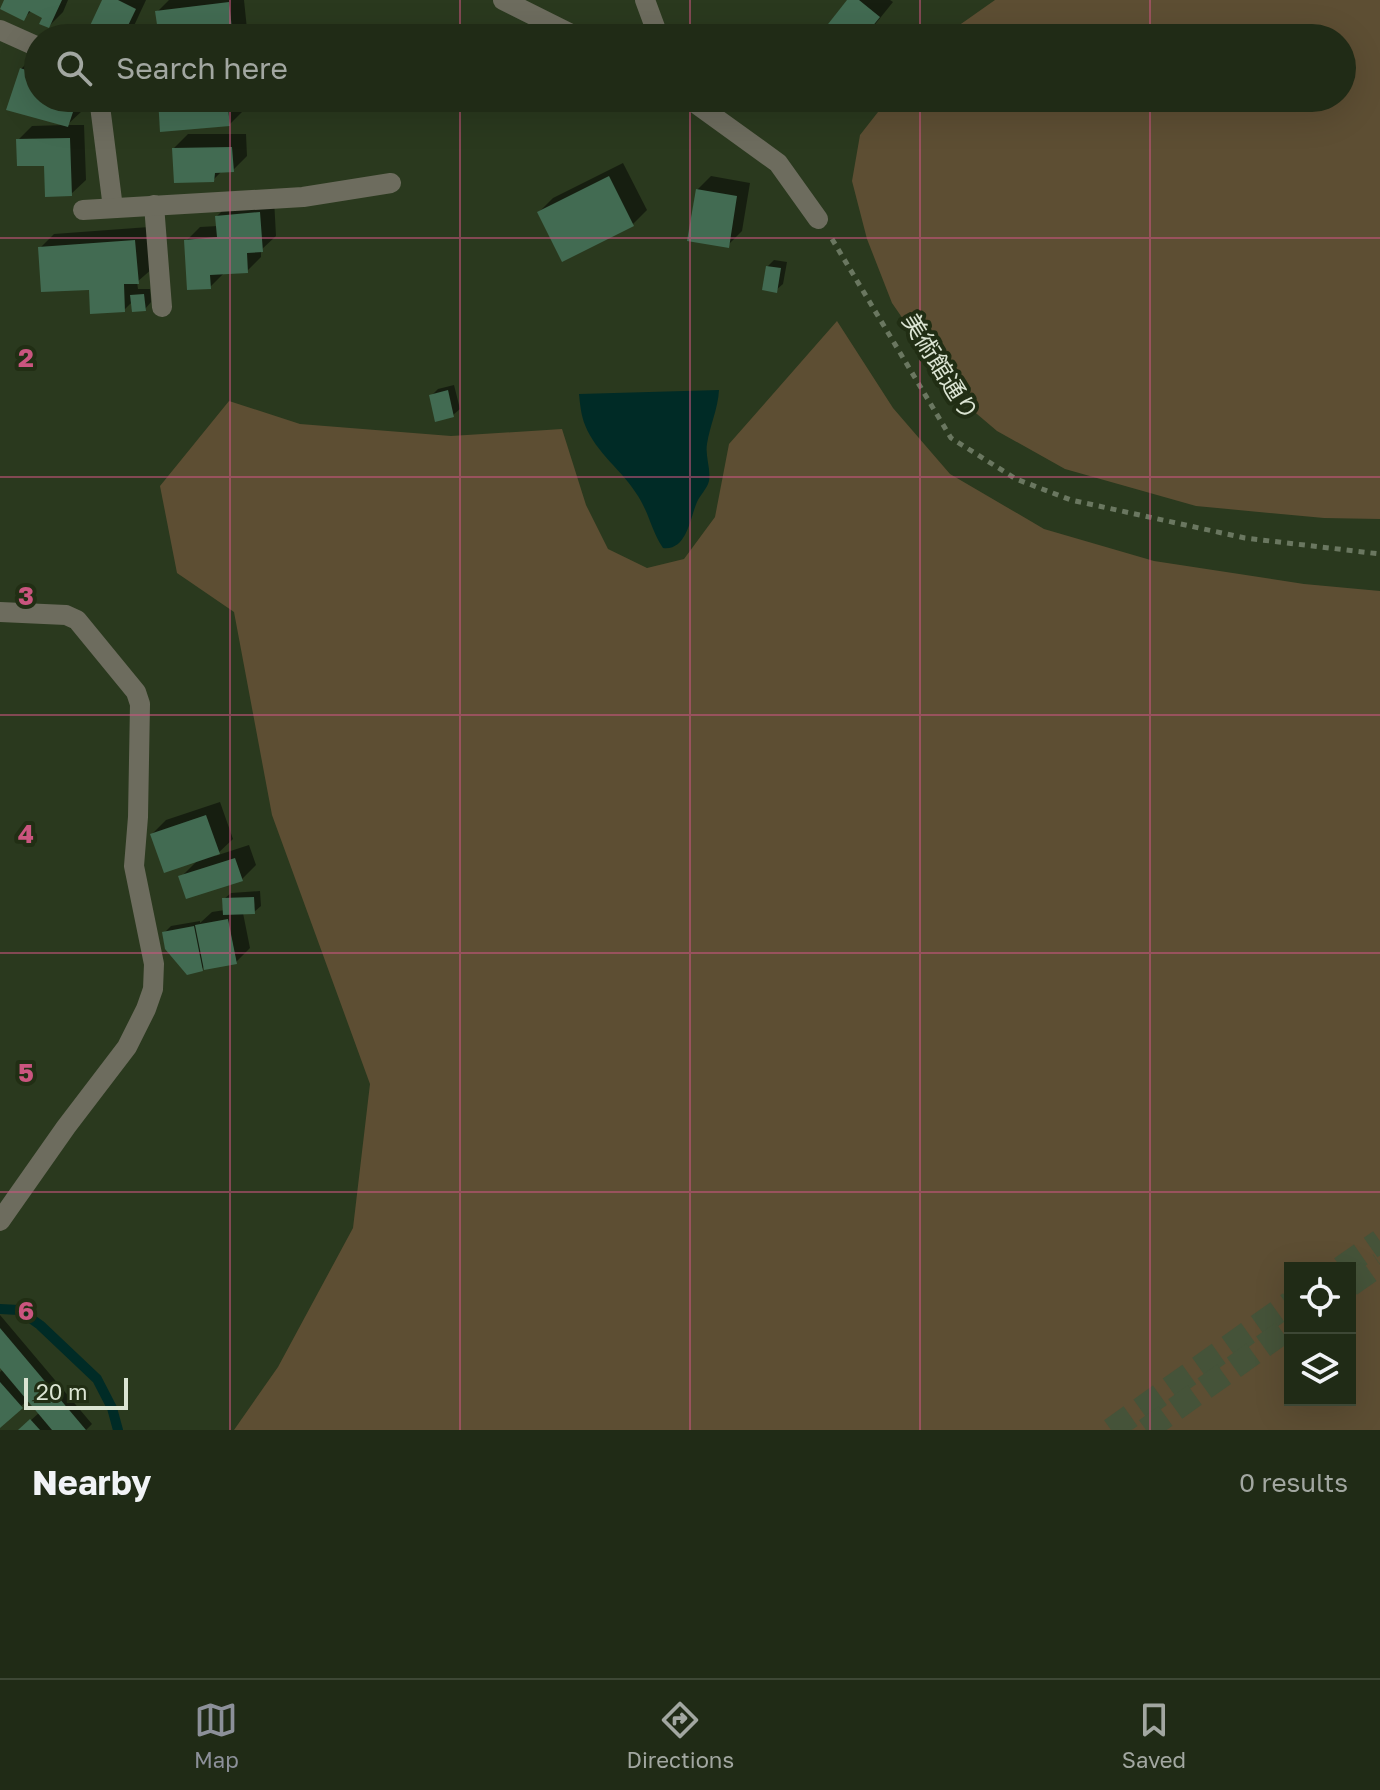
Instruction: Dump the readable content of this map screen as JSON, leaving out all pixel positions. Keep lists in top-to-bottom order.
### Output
{
  "streets": {
    "path": ["美術館通り"]
  },
  "scale_bar": "20 m",
  "page": {
    "search": "Search here",
    "scale": "20 m",
    "heading": ["Nearby", "0 results"],
    "nav": ["Map", "Directions", "Saved"]
  },
  "grid": {
    "rows": [
      "2",
      "3",
      "4",
      "5",
      "6"
    ]
  }
}
